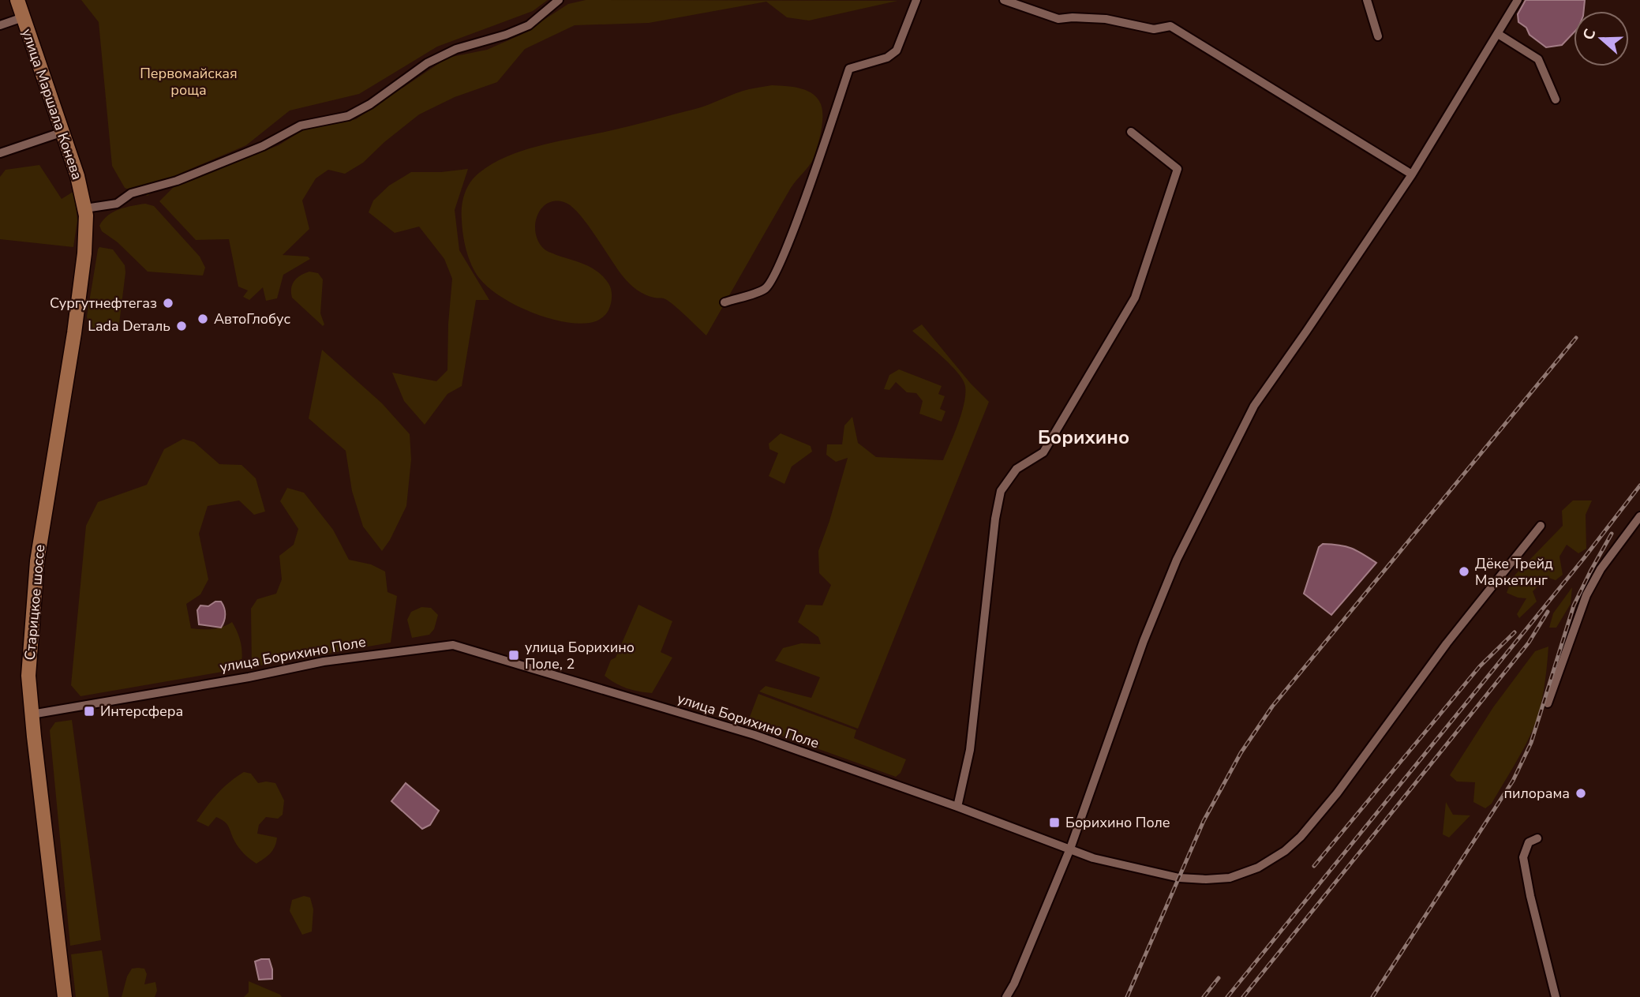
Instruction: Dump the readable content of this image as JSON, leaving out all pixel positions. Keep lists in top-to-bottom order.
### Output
{
  "streets": {
    "main road": ["улица Маршала Конева", "Старицкое шоссе"],
    "street": ["улица Борихино Поле"]
  },
  "crossings": [
    ["улица Маршала Конева", "Старицкое шоссе"],
    ["Старицкое шоссе", "улица Борихино Поле"]
  ],
  "districts": ["Борихино"],
  "parks": ["Первомайская роща"],
  "places": {
    "other": [
      "Сургутнефтегаз",
      "АвтоГлобус",
      "Lada Dеталь",
      "Дёке Трейд Маркетинг",
      "пилорама"
    ],
    "transit": ["улица Борихино Поле, 2", "Интерсфера", "Борихино Поле"]
  },
  "north": "left"
}
